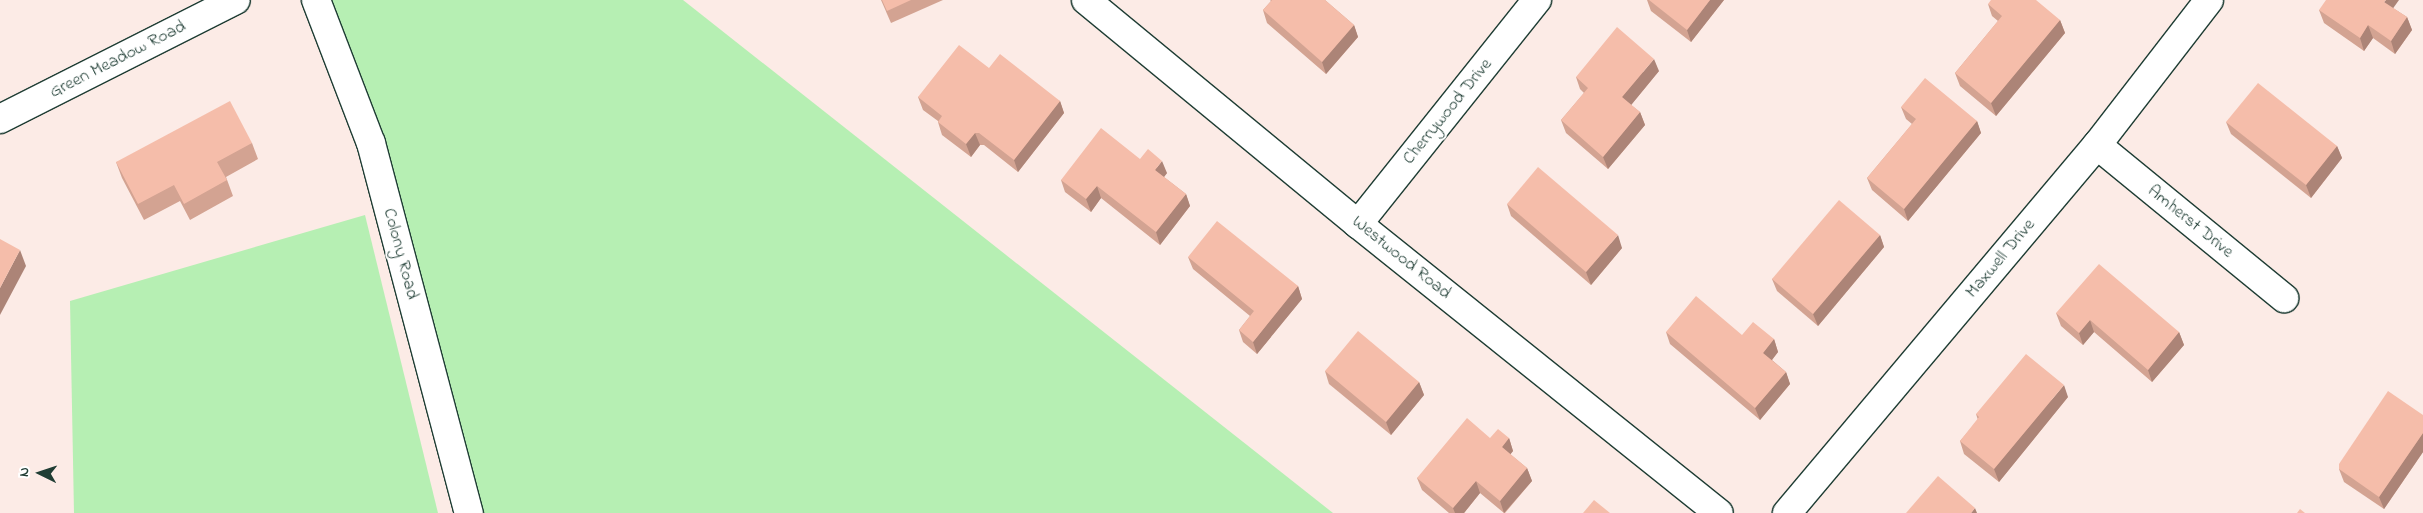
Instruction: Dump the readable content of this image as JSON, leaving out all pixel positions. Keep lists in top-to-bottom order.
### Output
{
  "streets": {
    "street": [
      "Green Meadow Road",
      "Cherrywood Drive",
      "Amherst Drive",
      "Colony Road",
      "Westwood Road",
      "Maxwell Drive"
    ]
  },
  "crossings": [
    ["Cherrywood Drive", "Westwood Road"],
    ["Amherst Drive", "Maxwell Drive"]
  ],
  "north": "left"
}
